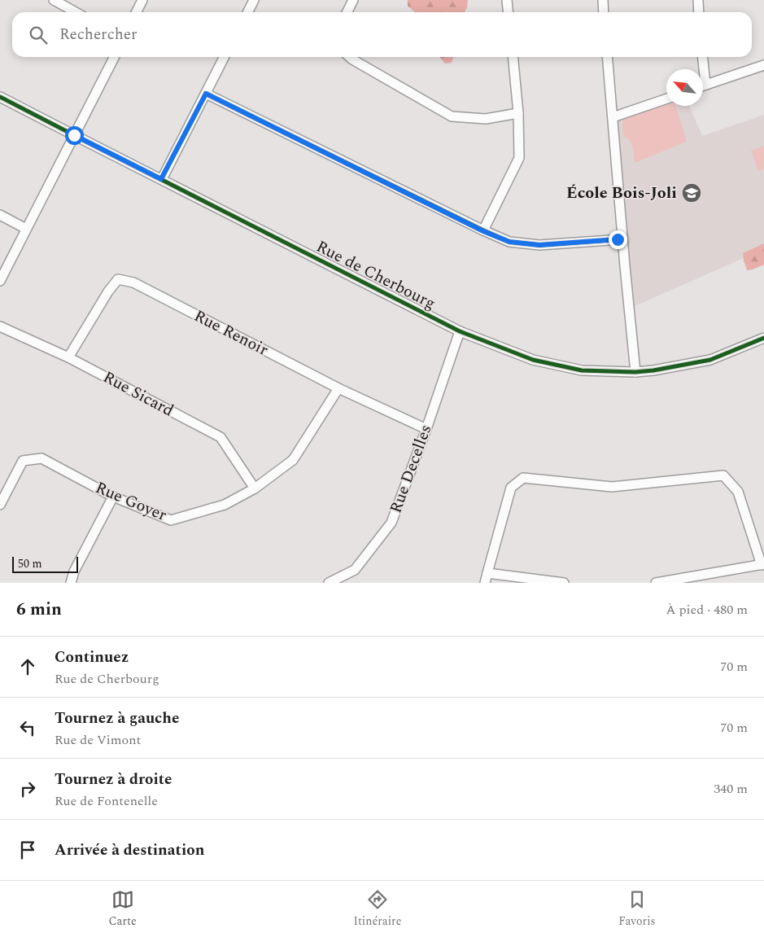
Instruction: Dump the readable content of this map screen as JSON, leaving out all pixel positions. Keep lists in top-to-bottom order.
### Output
{
  "streets": {
    "street": [
      "Rue de Cherbourg",
      "Rue Renoir",
      "Rue Sicard",
      "Rue Decelles",
      "Rue Goyer"
    ]
  },
  "crossings": [
    ["Rue de Cherbourg", "Rue Decelles"],
    ["Rue Renoir", "Rue Sicard"],
    ["Rue Renoir", "Rue Decelles"],
    ["Rue Renoir", "Rue Goyer"],
    ["Rue Sicard", "Rue Goyer"]
  ],
  "places": {
    "school or university": ["École Bois-Joli"]
  },
  "scale_bar": "50 m",
  "north": "top left",
  "page": {
    "search": "Rechercher",
    "scale": "50 m",
    "heading": ["6 min", "À pied · 480 m"],
    "list": [
      ["Continuez", "Rue de Cherbourg", "70 m"],
      ["Tournez à gauche", "Rue de Vimont", "70 m"],
      ["Tournez à droite", "Rue de Fontenelle", "340 m"],
      "Arrivée à destination"
    ],
    "nav": ["Carte", "Itinéraire", "Favoris"]
  }
}
